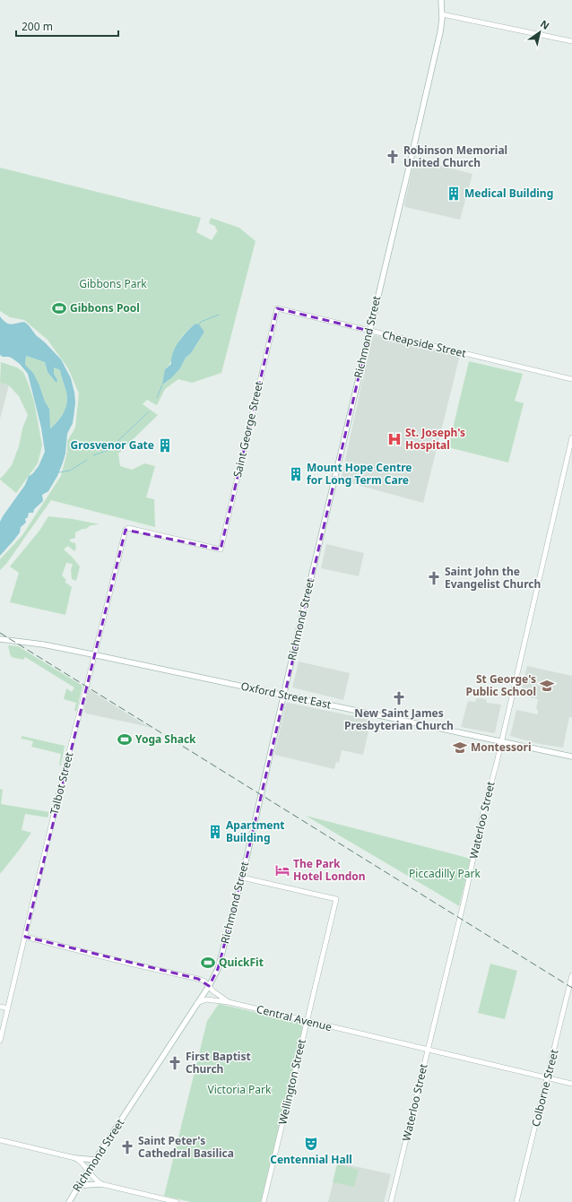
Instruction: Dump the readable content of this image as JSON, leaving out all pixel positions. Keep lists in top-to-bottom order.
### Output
{
  "streets": {
    "main road": ["Richmond Street", "Oxford Street East"],
    "street": [
      "Cheapside Street",
      "Saint George Street",
      "Talbot Street",
      "Waterloo Street",
      "Central Avenue",
      "Wellington Street",
      "Colborne Street"
    ]
  },
  "crossings": [
    ["Richmond Street", "Cheapside Street"],
    ["Richmond Street", "Oxford Street East"],
    ["Richmond Street", "Central Avenue"],
    ["Richmond Street", "Wellington Street"],
    ["Cheapside Street", "Saint George Street"],
    ["Saint George Street", "Talbot Street"],
    ["Oxford Street East", "Talbot Street"],
    ["Oxford Street East", "Waterloo Street"],
    ["Talbot Street", "Central Avenue"],
    ["Waterloo Street", "Central Avenue"],
    ["Central Avenue", "Wellington Street"],
    ["Central Avenue", "Colborne Street"]
  ],
  "parks": ["Gibbons Park", "Piccadilly Park", "Victoria Park"],
  "places": {
    "church": [
      "Robinson Memorial United Church",
      "Saint John the Evangelist Church",
      "New Saint James Presbyterian Church",
      "First Baptist Church",
      "Saint Peter's Cathedral Basilica"
    ],
    "building": [
      "Medical Building",
      "Grosvenor Gate",
      "Mount Hope Centre for Long Term Care",
      "Apartment Building"
    ],
    "sports": ["Gibbons Pool", "Yoga Shack", "QuickFit"],
    "hospital": ["St. Joseph's Hospital"],
    "school or university": ["St George's Public School", "Montessori"],
    "hotel": ["The Park Hotel London"],
    "theatre": ["Centennial Hall"]
  },
  "scale_bar": "200 m",
  "north": "top right"
}
